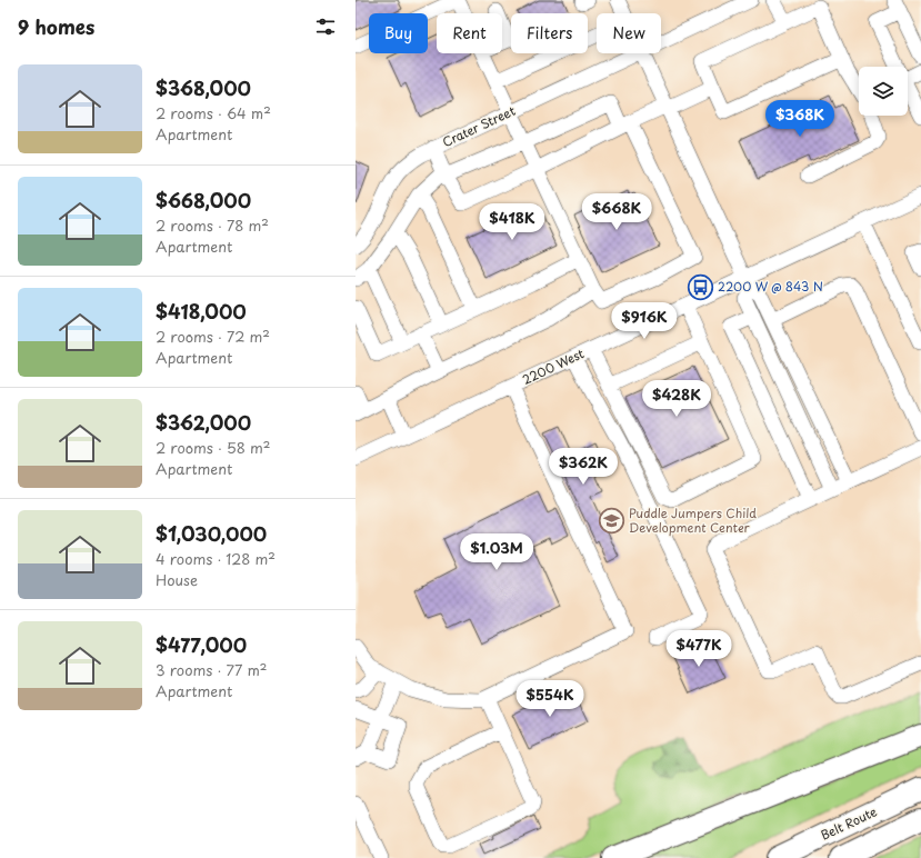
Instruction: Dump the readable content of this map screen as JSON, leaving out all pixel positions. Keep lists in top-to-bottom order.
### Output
{
  "streets": {
    "highway": ["Belt Route"],
    "street": ["Crater Street", "2200 West"]
  },
  "places": {
    "bus stop": ["2200 W @ 843 N"],
    "school or university": ["Puddle Jumpers Child Development Center"]
  },
  "page": {
    "heading": "9 homes",
    "chip": [
      "Buy",
      "Rent",
      "Filters",
      "New"
    ],
    "list": [
      {
        "name": "$368,000",
        "note": "2 rooms · 64 m² · Apartment"
      },
      {
        "name": "$668,000",
        "note": "2 rooms · 78 m² · Apartment"
      },
      {
        "name": "$418,000",
        "note": "2 rooms · 72 m² · Apartment"
      },
      {
        "name": "$362,000",
        "note": "2 rooms · 58 m² · Apartment"
      },
      {
        "name": "$1,030,000",
        "note": "4 rooms · 128 m² · House"
      },
      {
        "name": "$477,000",
        "note": "3 rooms · 77 m² · Apartment"
      }
    ],
    "price": [
      "$368K",
      "$668K",
      "$418K",
      "$916K",
      "$428K",
      "$362K",
      "$1.03M",
      "$477K",
      "$554K"
    ]
  }
}
